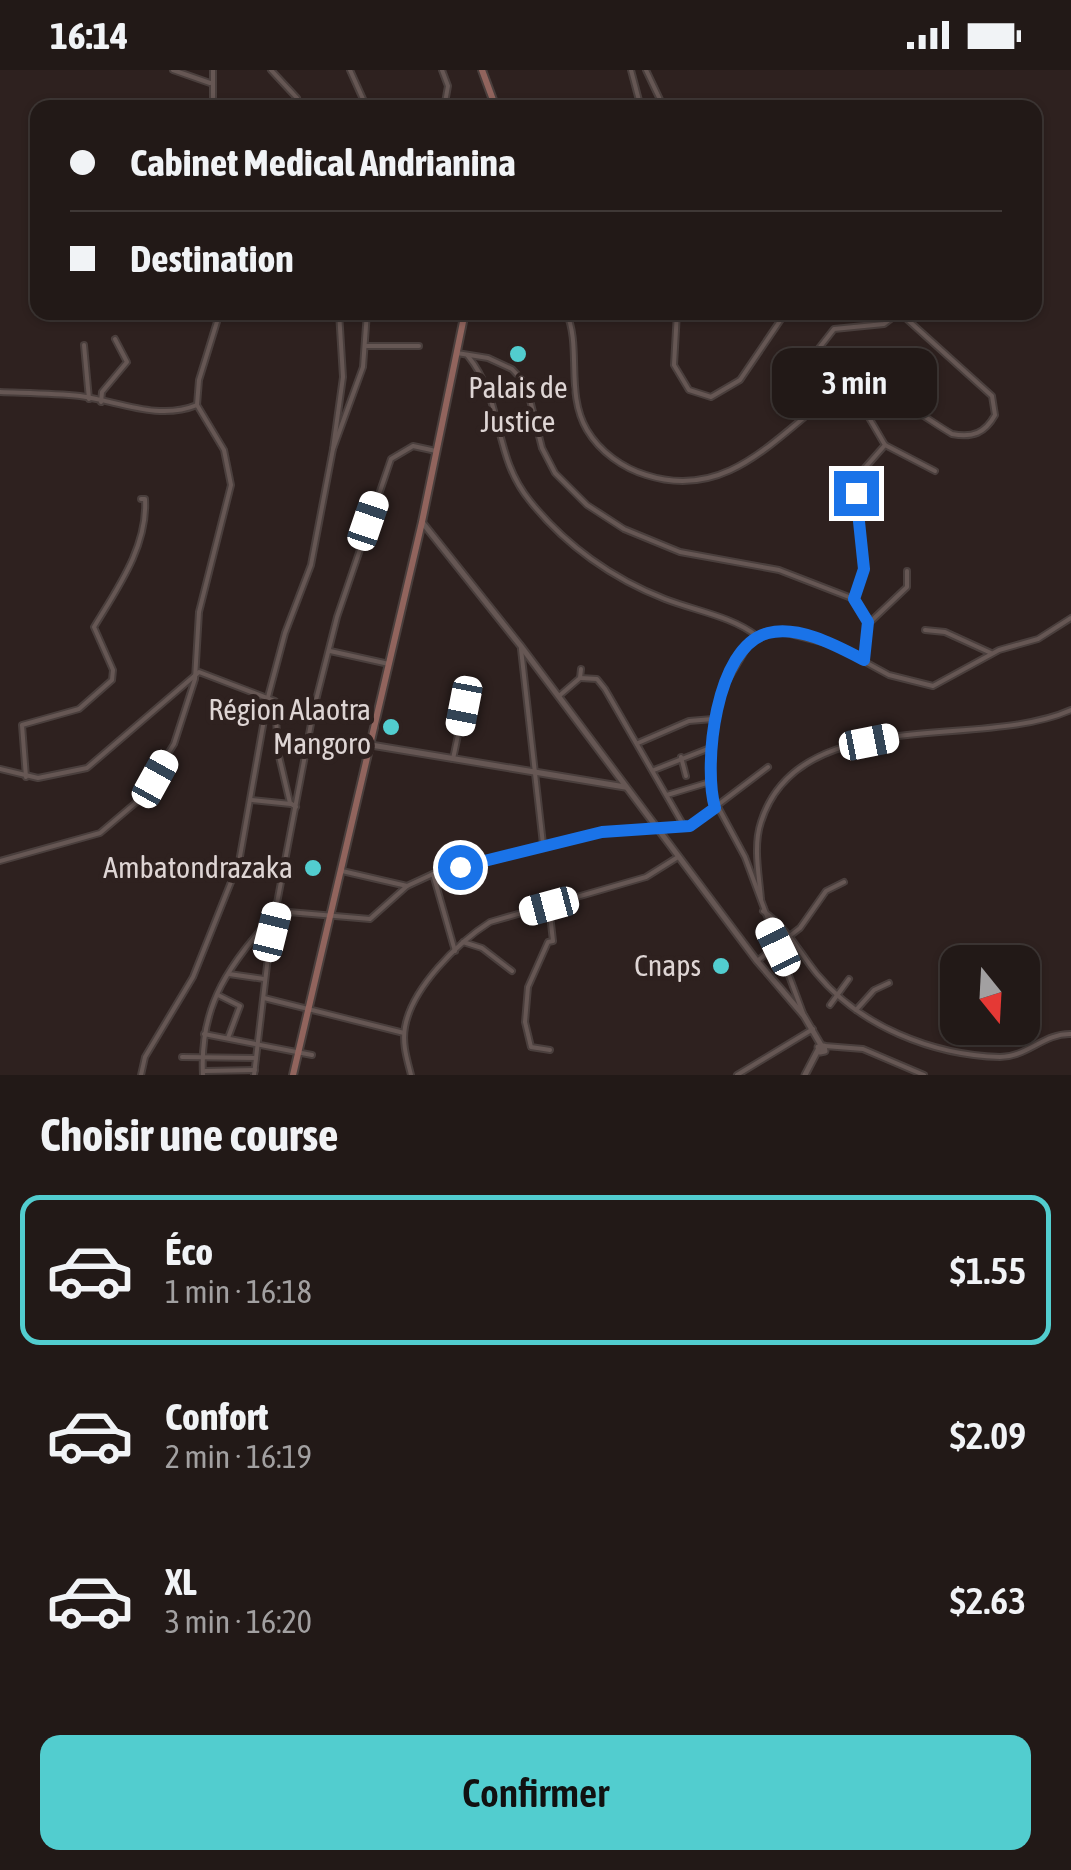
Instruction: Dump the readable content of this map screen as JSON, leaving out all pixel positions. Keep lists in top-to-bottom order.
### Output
{
  "places": [
    "Palais de Justice",
    "Région Alaotra Mangoro",
    "Ambatondrazaka",
    "Cnaps"
  ],
  "north": "bottom",
  "page": {
    "status": "16:14",
    "banner": ["Cabinet Medical Andrianina", "Destination"],
    "bubble": "3 min",
    "heading": "Choisir une course",
    "list": [
      {
        "name": "Éco",
        "note": "1 min · 16:18",
        "value": "$1.55"
      },
      {
        "name": "Confort",
        "note": "2 min · 16:19",
        "value": "$2.09"
      },
      {
        "name": "XL",
        "note": "3 min · 16:20",
        "value": "$2.63"
      }
    ],
    "buttons": "Confirmer"
  }
}
